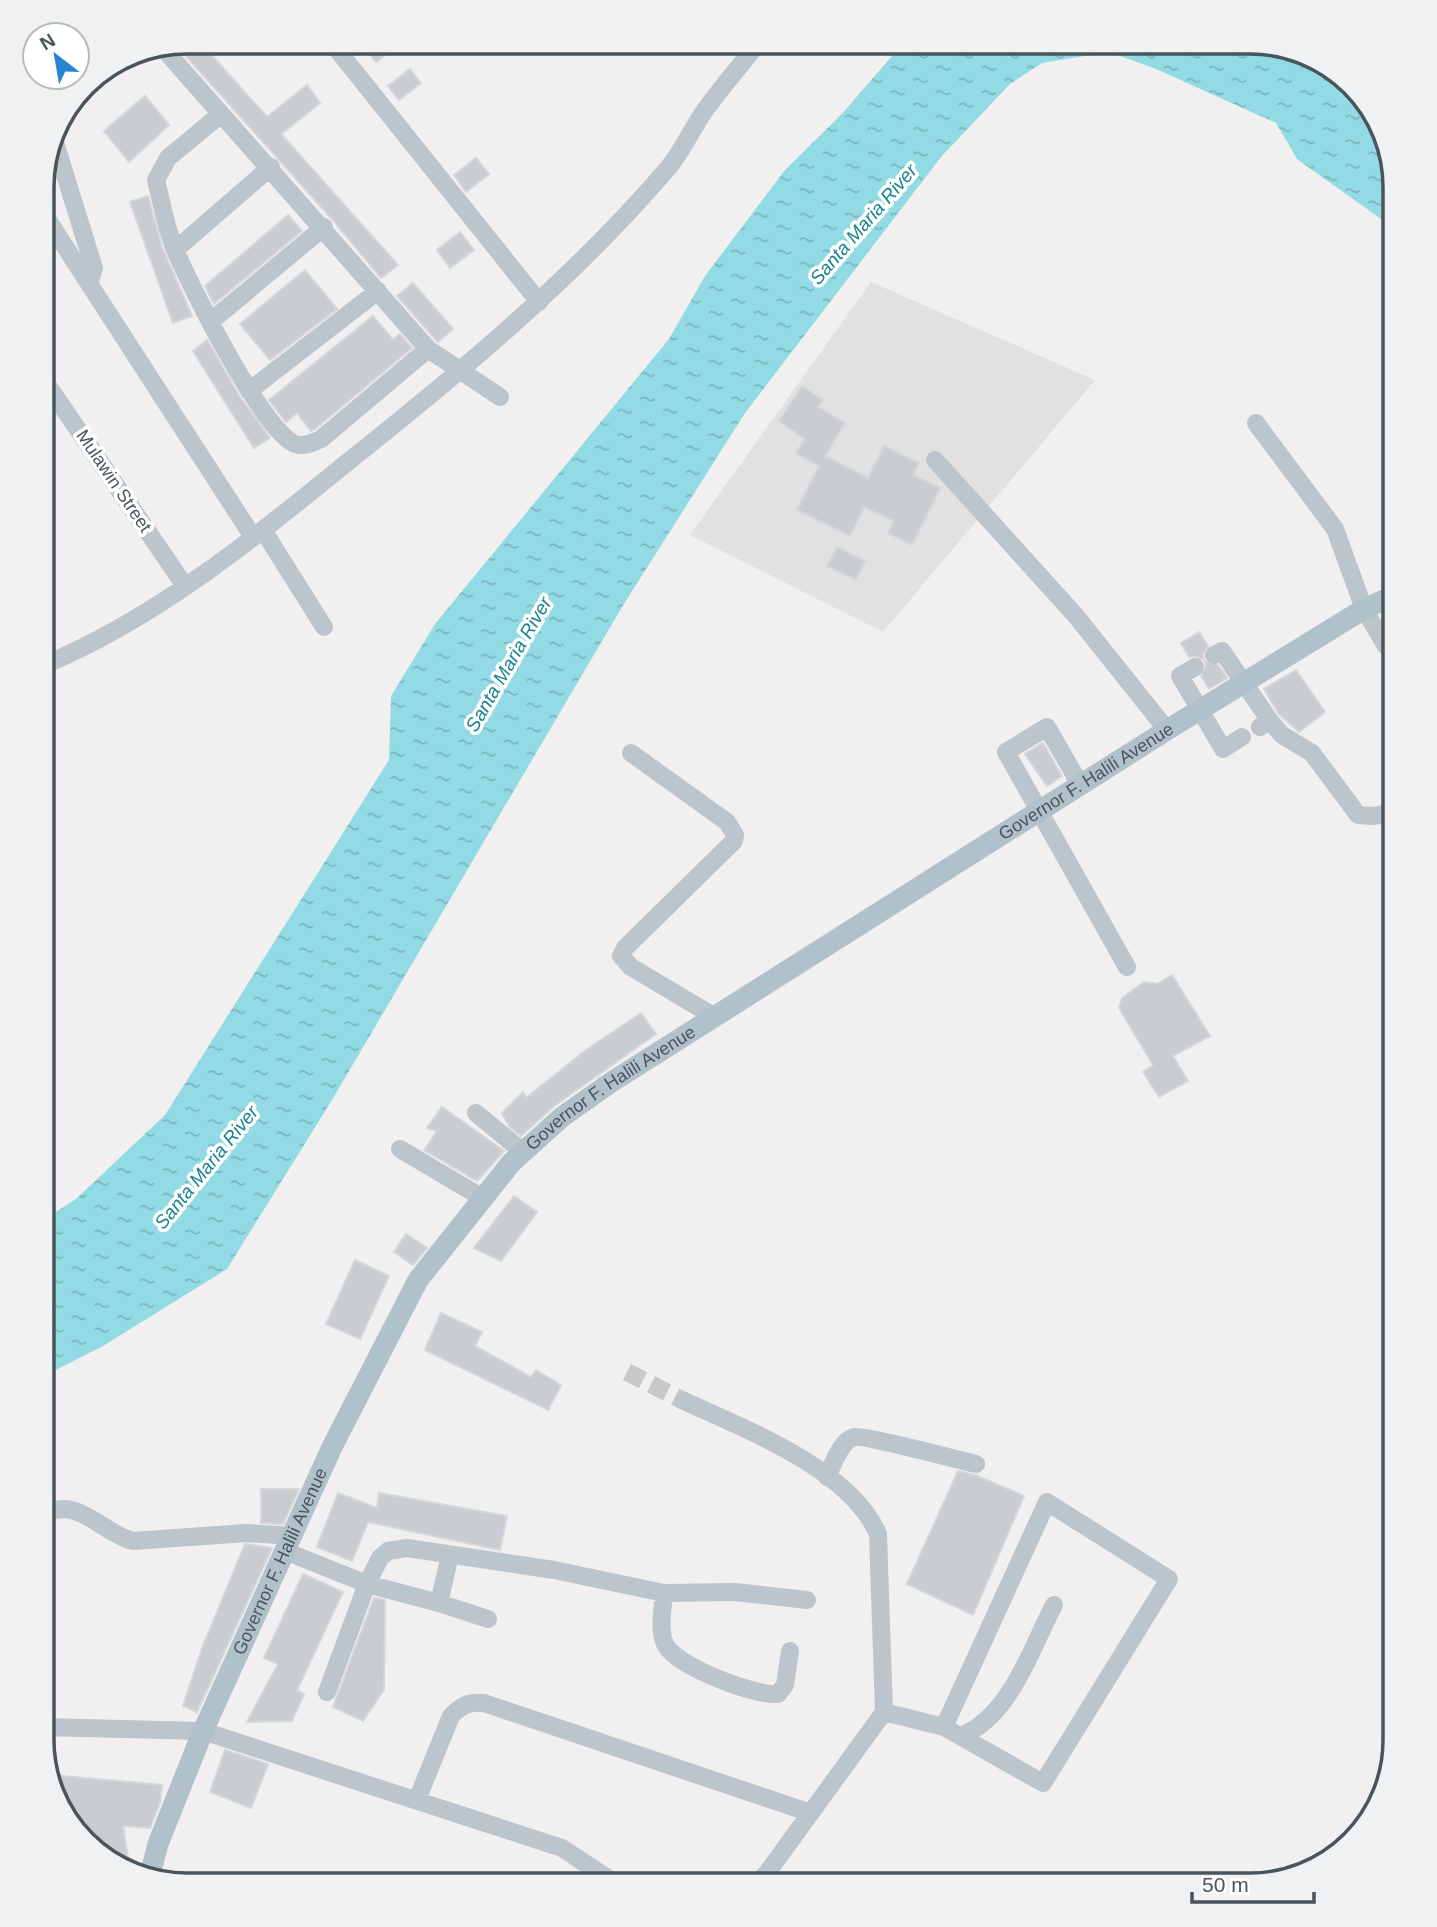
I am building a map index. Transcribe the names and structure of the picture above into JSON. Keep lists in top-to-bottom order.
{
  "streets": {
    "main road": ["Governor F. Halili Avenue"],
    "street": ["Mulawin Street"]
  },
  "water": ["Santa Maria River"],
  "scale_bar": "50 m",
  "north": "top left"
}
